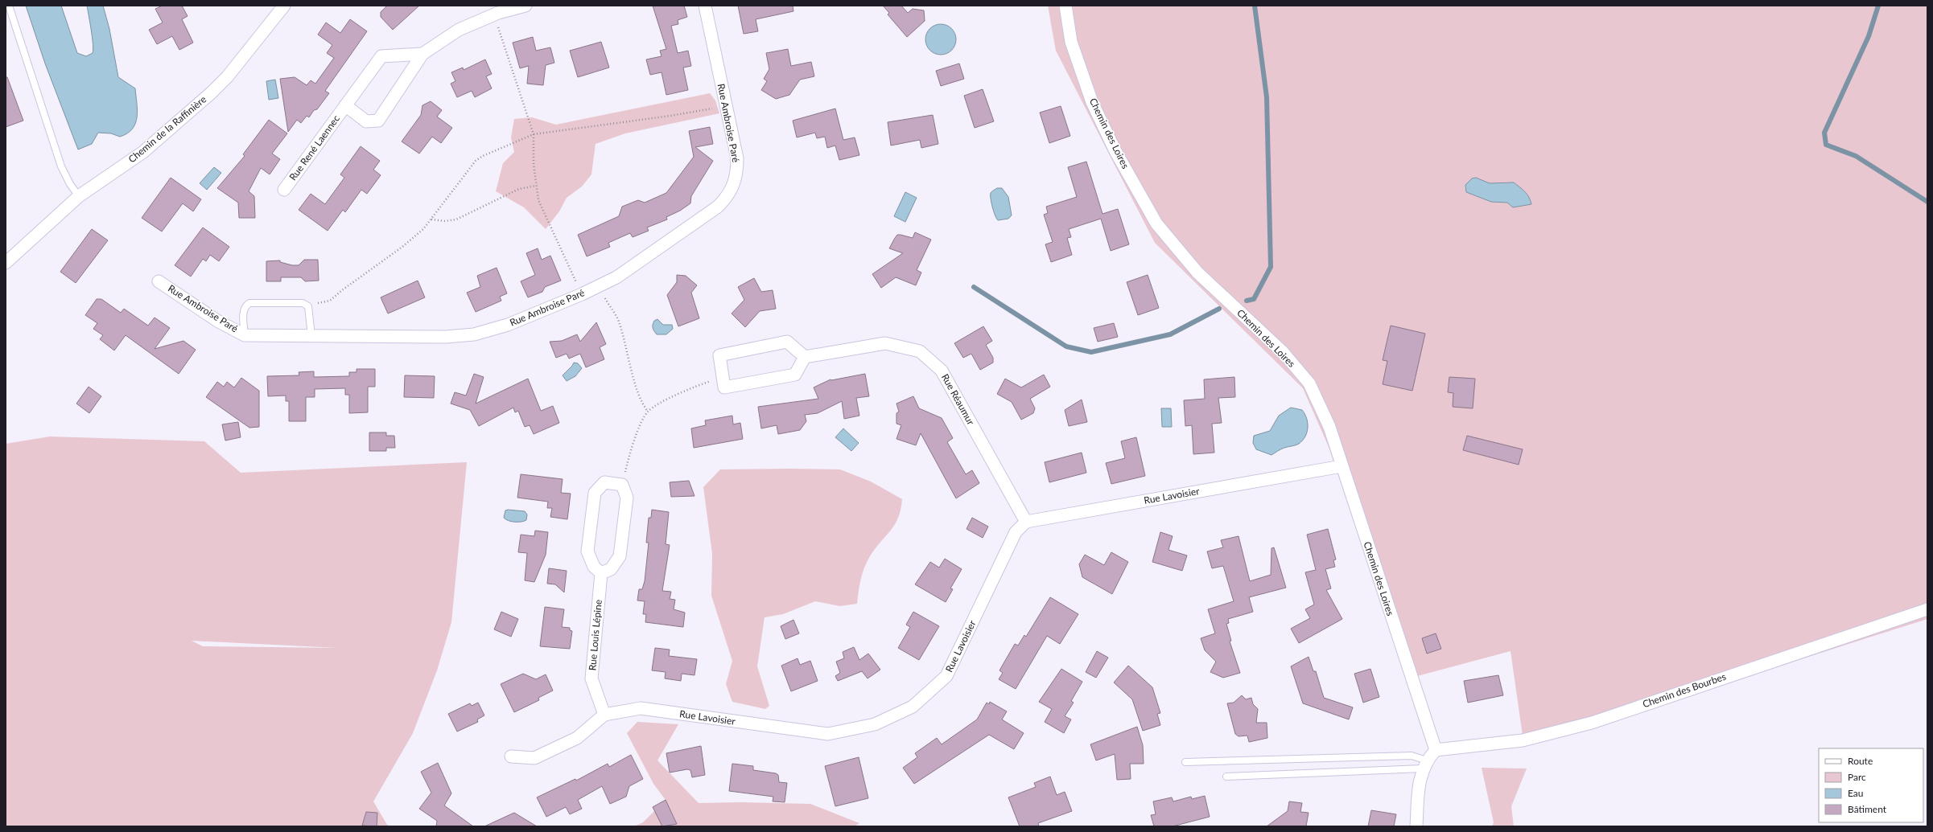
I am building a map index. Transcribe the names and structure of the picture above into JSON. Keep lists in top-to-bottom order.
{
  "streets": {
    "street": [
      "Rue Ambroise Paré",
      "Chemin de la Raffinière",
      "Chemin des Loires",
      "Rue René Laennec",
      "Rue Réaumur",
      "Rue Lavoisier",
      "Rue Louis Lépine",
      "Chemin des Bourbes"
    ]
  },
  "crossings": [
    ["Chemin des Loires", "Rue Lavoisier"],
    ["Chemin des Loires", "Chemin des Bourbes"],
    ["Rue Réaumur", "Rue Lavoisier"],
    ["Rue Lavoisier", "Rue Louis Lépine"]
  ],
  "legend": [
    "Route",
    "Parc",
    "Eau",
    "Bâtiment"
  ]
}
